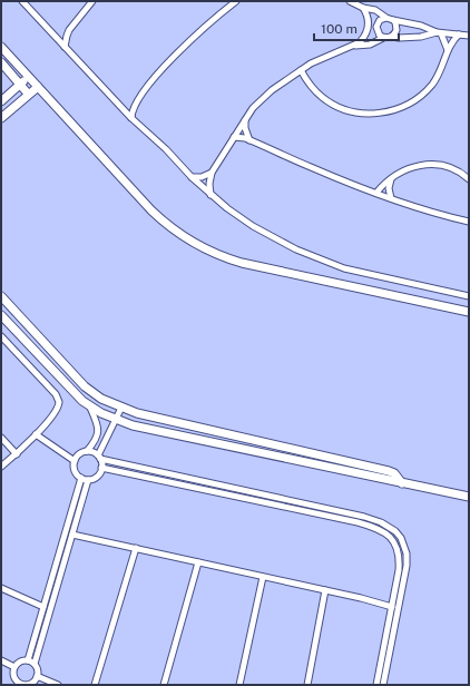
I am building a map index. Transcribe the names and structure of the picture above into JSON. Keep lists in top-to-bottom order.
{
  "scale_bar": "100 m"
}
